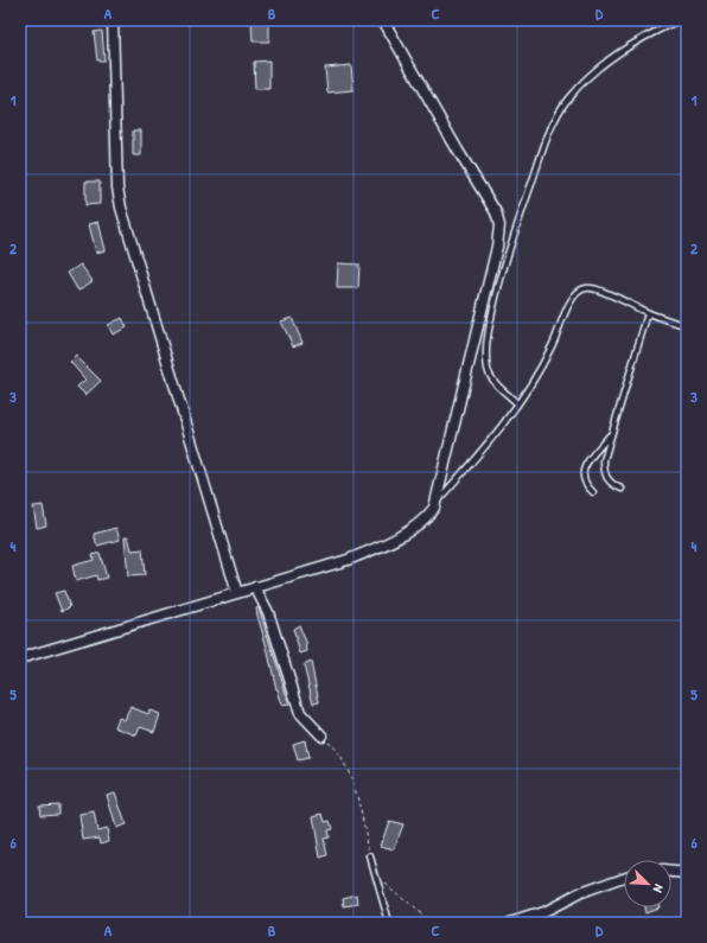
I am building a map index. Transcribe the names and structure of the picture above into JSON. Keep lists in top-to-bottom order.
{
  "north": "bottom right",
  "grid": {
    "columns": [
      "A",
      "B",
      "C",
      "D"
    ],
    "rows": [
      "1",
      "2",
      "3",
      "4",
      "5",
      "6"
    ]
  }
}
